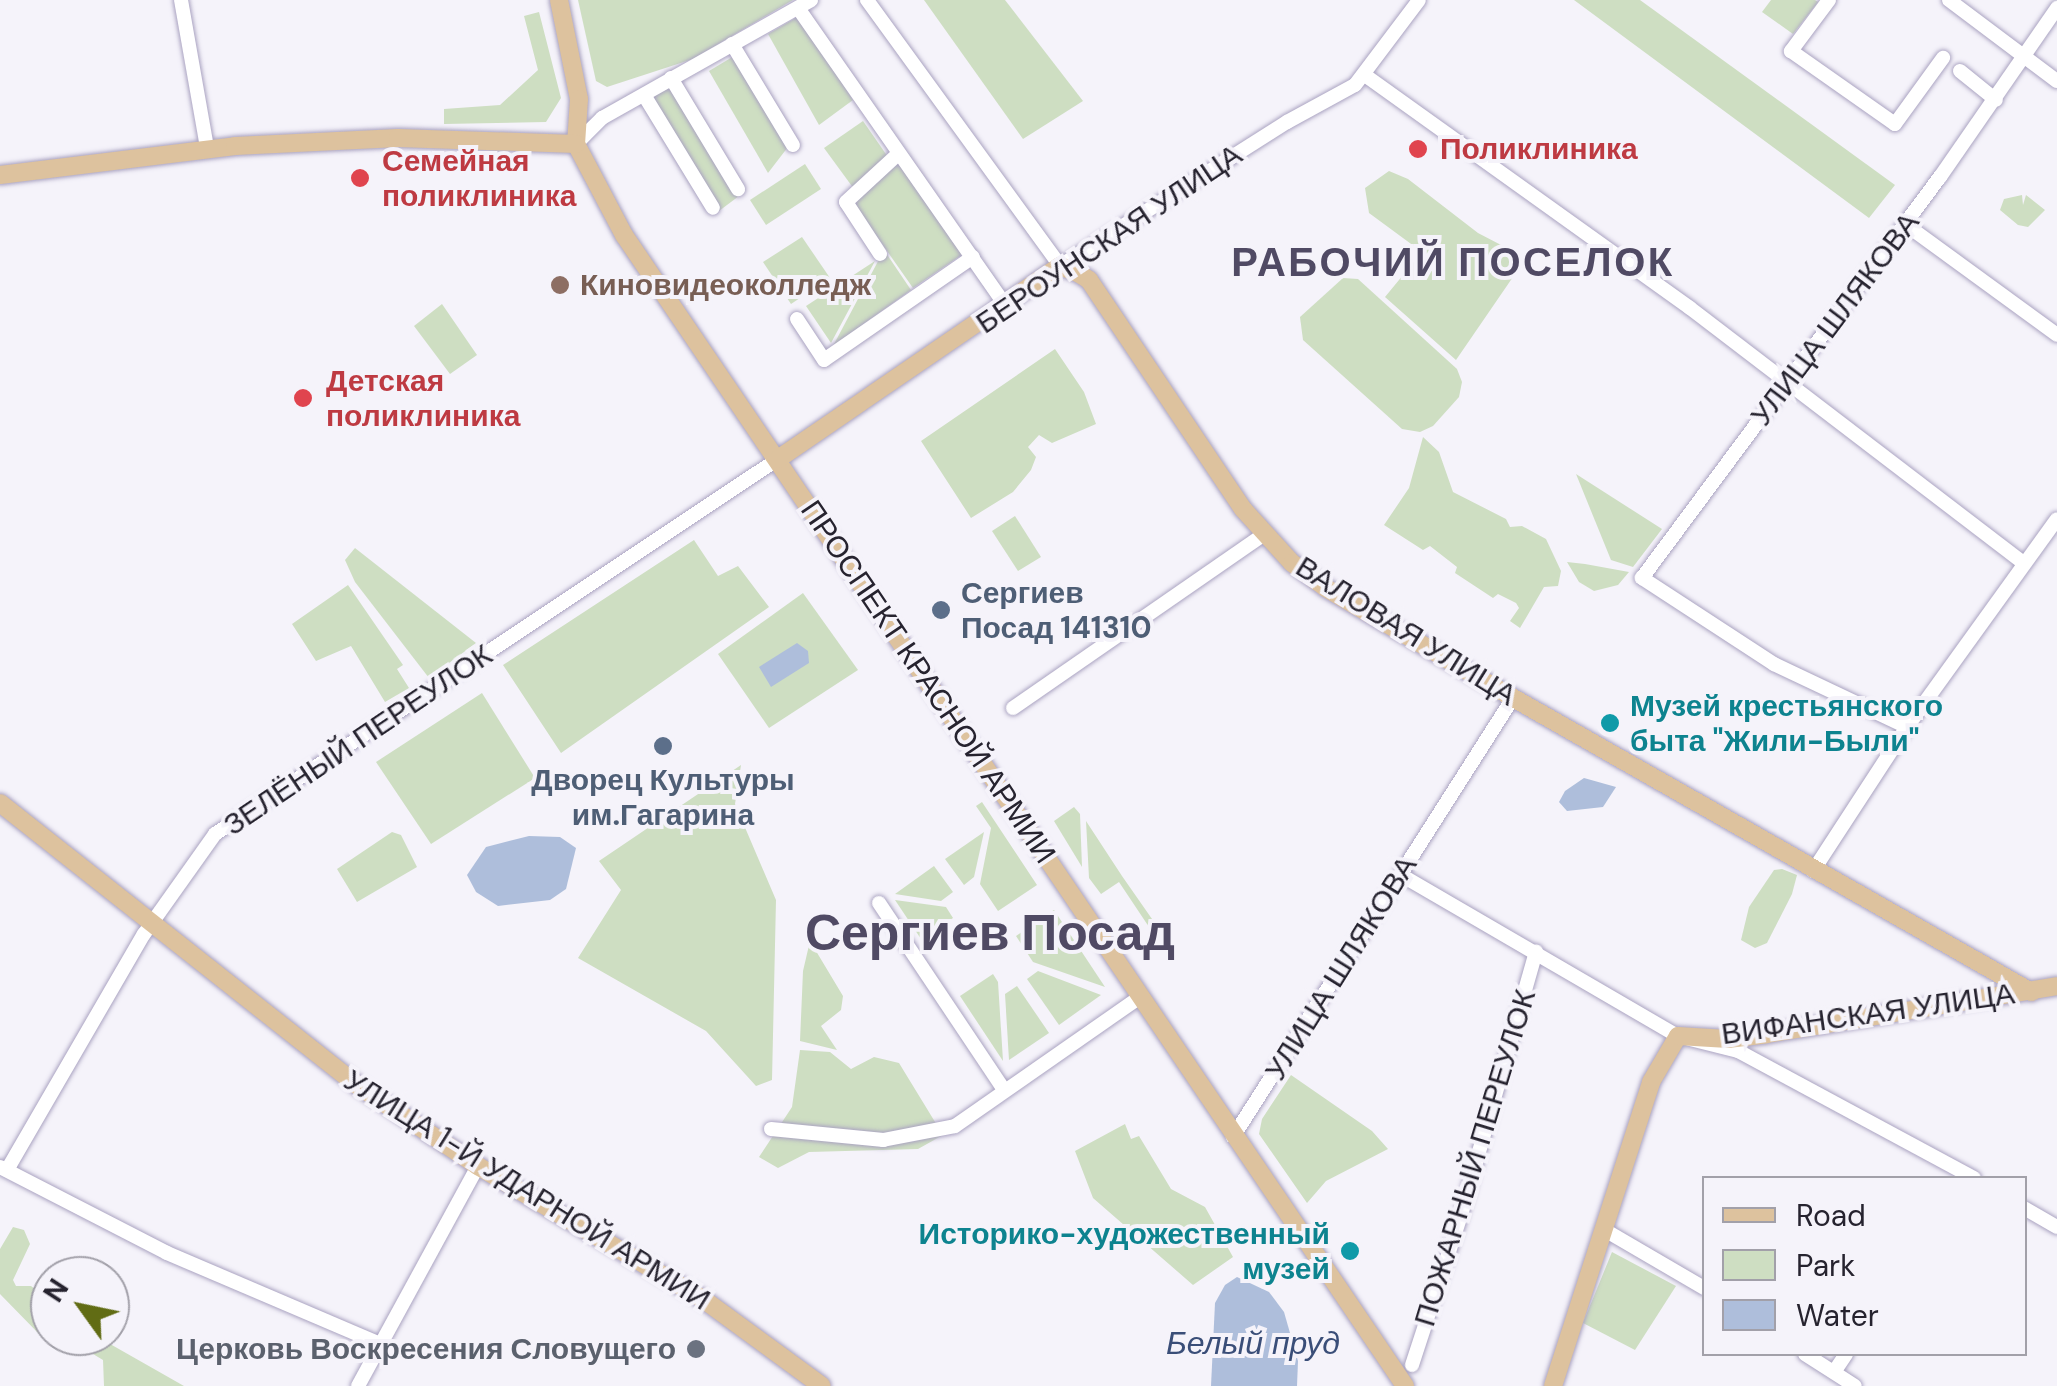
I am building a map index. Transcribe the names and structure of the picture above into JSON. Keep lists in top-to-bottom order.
{
  "streets": {
    "main road": [
      "БЕРОУНСКАЯ УЛИЦА",
      "ВАЛОВАЯ УЛИЦА",
      "ПРОСПЕКТ КРАСНОЙ АРМИИ",
      "ВИФАНСКАЯ УЛИЦА",
      "УЛИЦА 1-Й УДАРНОЙ АРМИИ"
    ],
    "street": ["УЛИЦА ШЛЯКОВА", "ЗЕЛЁНЫЙ ПЕРЕУЛОК", "ПОЖАРНЫЙ ПЕРЕУЛОК"]
  },
  "crossings": [
    ["БЕРОУНСКАЯ УЛИЦА", "ВАЛОВАЯ УЛИЦА"],
    ["БЕРОУНСКАЯ УЛИЦА", "ПРОСПЕКТ КРАСНОЙ АРМИИ"],
    ["БЕРОУНСКАЯ УЛИЦА", "ЗЕЛЁНЫЙ ПЕРЕУЛОК"],
    ["УЛИЦА ШЛЯКОВА", "ВАЛОВАЯ УЛИЦА"],
    ["УЛИЦА ШЛЯКОВА", "ПРОСПЕКТ КРАСНОЙ АРМИИ"],
    ["ВАЛОВАЯ УЛИЦА", "ВИФАНСКАЯ УЛИЦА"],
    ["ПРОСПЕКТ КРАСНОЙ АРМИИ", "ЗЕЛЁНЫЙ ПЕРЕУЛОК"],
    ["ЗЕЛЁНЫЙ ПЕРЕУЛОК", "УЛИЦА 1-Й УДАРНОЙ АРМИИ"]
  ],
  "districts": ["РАБОЧИЙ ПОСЕЛОК", "Сергиев Посад"],
  "water": ["Белый пруд"],
  "places": [
    "Поликлиника",
    "Семейная поликлиника",
    "Киновидеоколледж",
    "Детская поликлиника",
    "Сергиев Посад 141310",
    "Музей крестьянского быта \"Жили-Были\"",
    "Дворец Культуры им.Гагарина",
    "Историко-художественный музей",
    "Церковь Воскресения Словущего"
  ],
  "legend": ["Road", "Park", "Water"],
  "north": "top left"
}
